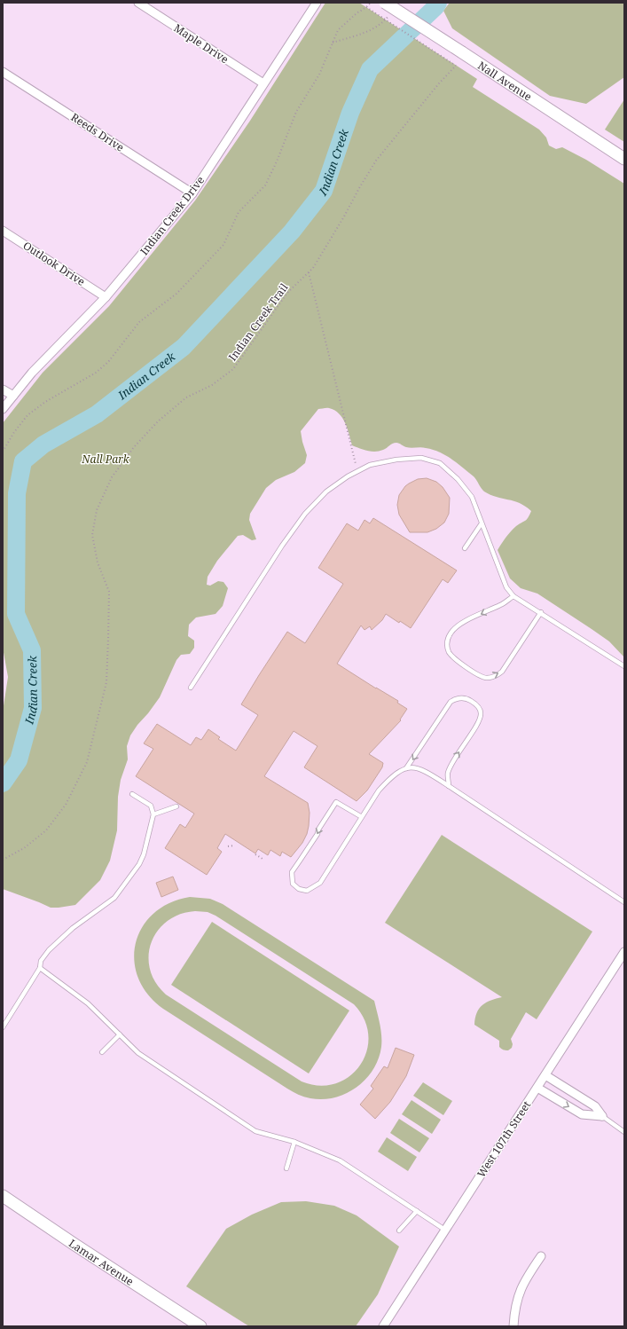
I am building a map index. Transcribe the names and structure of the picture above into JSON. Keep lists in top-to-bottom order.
{
  "streets": {
    "main road": ["Nall Avenue", "Lamar Avenue"],
    "street": [
      "Maple Drive",
      "Reeds Drive",
      "Indian Creek Drive",
      "Outlook Drive",
      "West 107th Street"
    ],
    "path": ["Indian Creek Trail"]
  },
  "crossings": [
    ["Maple Drive", "Indian Creek Drive"],
    ["Reeds Drive", "Indian Creek Drive"],
    ["Indian Creek Drive", "Outlook Drive"]
  ],
  "water": ["Indian Creek"],
  "parks": ["Nall Park"]
}
